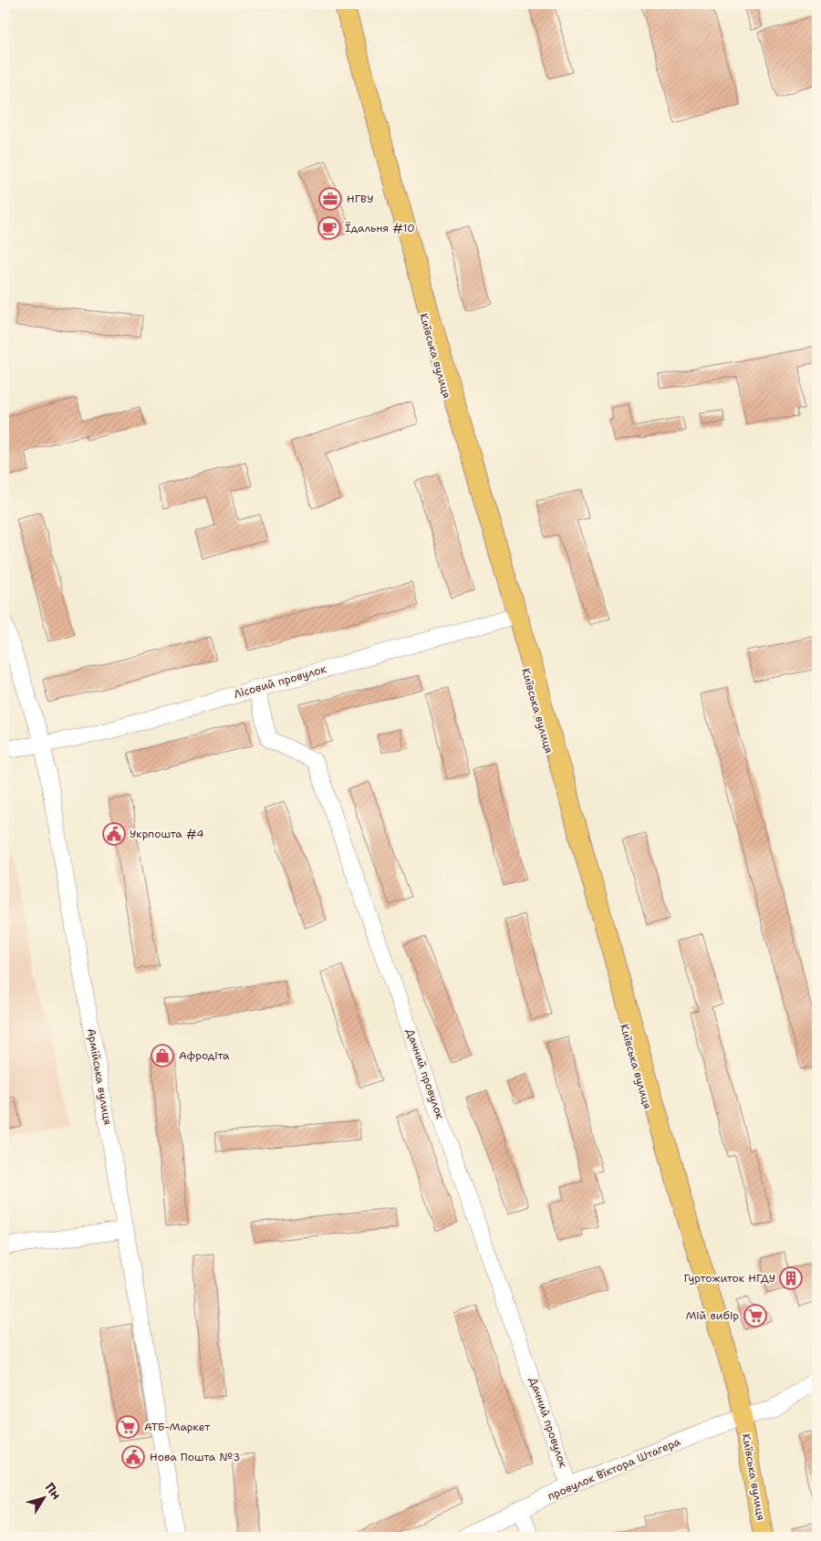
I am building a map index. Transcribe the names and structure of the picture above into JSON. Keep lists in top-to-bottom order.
{
  "streets": {
    "main road": ["Київська вулиця"],
    "street": [
      "Лісовий провулок",
      "Дачний провулок",
      "Армійська вулиця",
      "провулок Віктора Штагера"
    ]
  },
  "crossings": [
    ["Київська вулиця", "Лісовий провулок"],
    ["Київська вулиця", "провулок Віктора Штагера"],
    ["Лісовий провулок", "Дачний провулок"],
    ["Лісовий провулок", "Армійська вулиця"],
    ["Дачний провулок", "провулок Віктора Штагера"]
  ],
  "places": {
    "office": ["НГВУ"],
    "cafe": ["Їдальня #10"],
    "public building": ["Укрпошта #4", "Нова Пошта №3"],
    "shop": ["Афродіта"],
    "building": ["Гуртожиток НГДУ"],
    "supermarket": ["Мій вибір", "АТБ-Маркет"]
  },
  "north": "top right"
}
